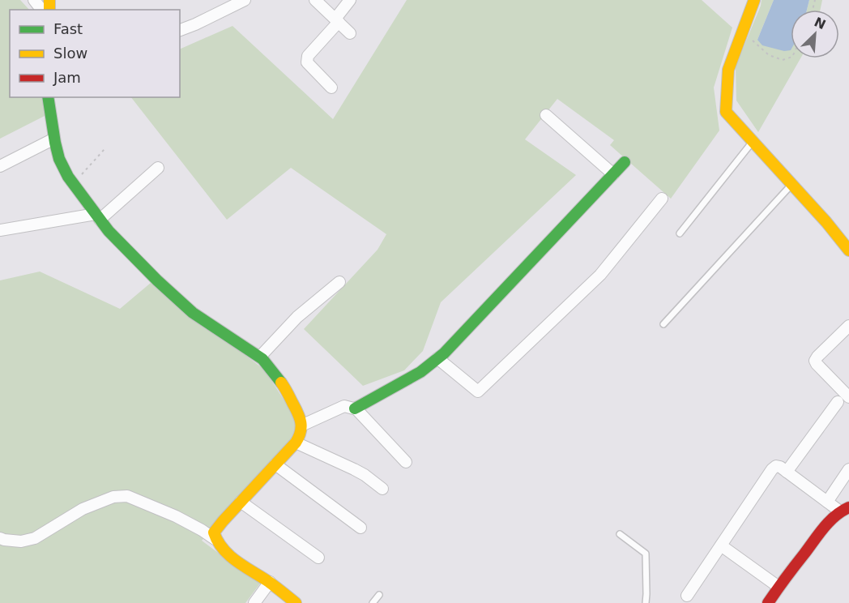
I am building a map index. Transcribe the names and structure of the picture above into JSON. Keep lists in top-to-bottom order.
{
  "legend": ["Fast", "Slow", "Jam"],
  "north": "top right"
}
